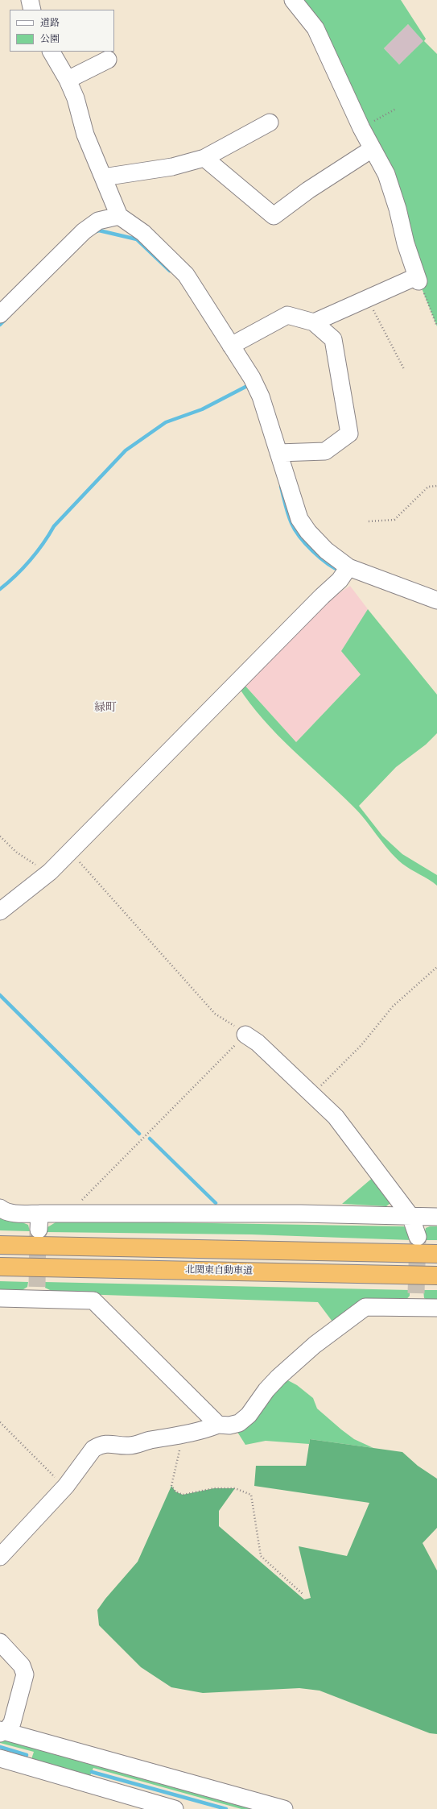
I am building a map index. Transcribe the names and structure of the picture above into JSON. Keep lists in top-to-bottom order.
{
  "streets": {
    "highway": ["北関東自動車道"]
  },
  "districts": ["緑町"],
  "legend": ["道路", "公園"]
}
